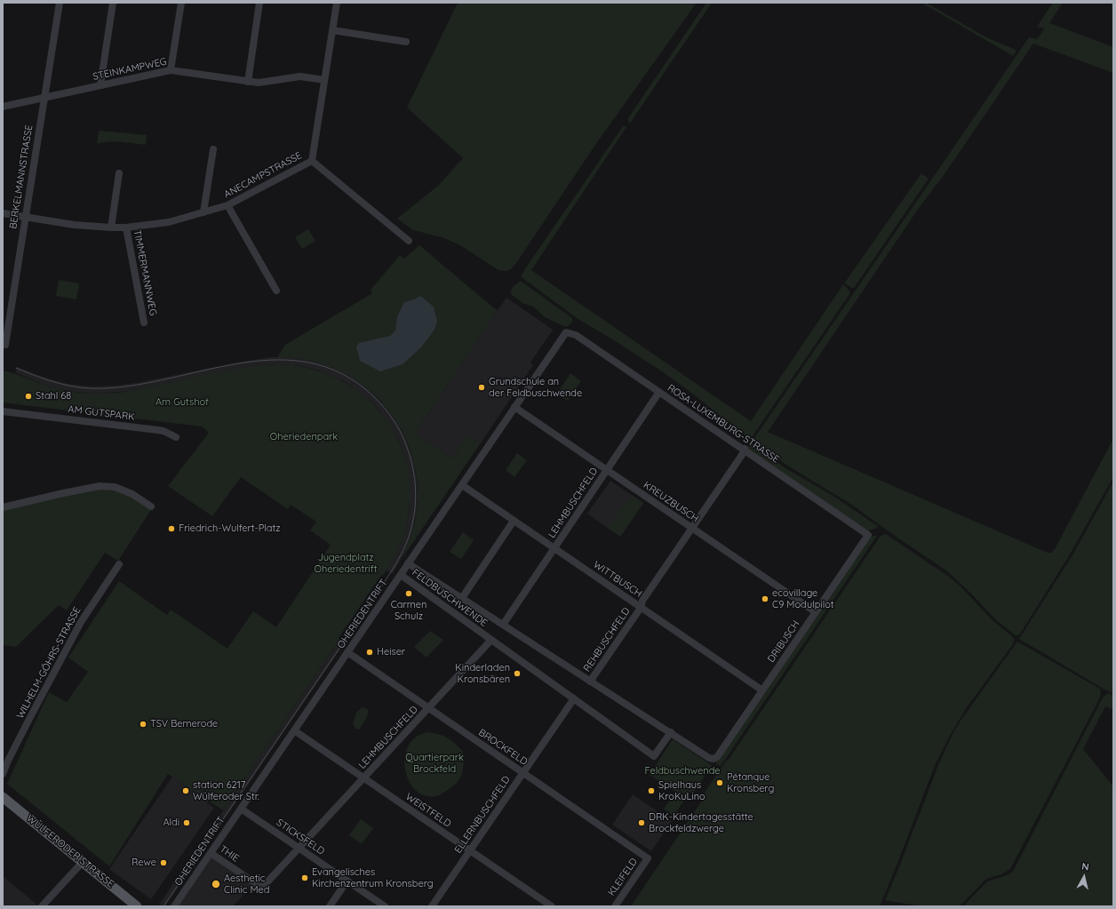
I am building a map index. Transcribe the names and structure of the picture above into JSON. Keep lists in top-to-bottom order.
{
  "streets": {
    "main road": ["WÜLFERODER STRASSE"],
    "street": [
      "STEINKAMPWEG",
      "ANECAMPSTRASSE",
      "BERKELMANNSTRASSE",
      "TIMMERMANNWEG",
      "AM GUTSPARK",
      "ROSA-LUXEMBURG-STRASSE",
      "KREUZBUSCH",
      "LEHMBUSCHFELD",
      "WITTBUSCH",
      "FELDBUSCHWENDE",
      "OHERIEDENTRIFT",
      "REHBUSCHFELD",
      "DRIBUSCH",
      "WILHELM-GÖHRS-STRASSE",
      "BROCKFELD",
      "WEISTFELD",
      "ELLERNBUSCHFELD",
      "STICKSFELD",
      "THIE",
      "KLEIFELD"
    ]
  },
  "crossings": [
    ["STEINKAMPWEG", "ANECAMPSTRASSE"],
    ["STEINKAMPWEG", "BERKELMANNSTRASSE"],
    ["ANECAMPSTRASSE", "BERKELMANNSTRASSE"],
    ["ANECAMPSTRASSE", "TIMMERMANNWEG"],
    ["ROSA-LUXEMBURG-STRASSE", "LEHMBUSCHFELD"],
    ["ROSA-LUXEMBURG-STRASSE", "OHERIEDENTRIFT"],
    ["ROSA-LUXEMBURG-STRASSE", "REHBUSCHFELD"],
    ["ROSA-LUXEMBURG-STRASSE", "DRIBUSCH"],
    ["KREUZBUSCH", "LEHMBUSCHFELD"],
    ["KREUZBUSCH", "OHERIEDENTRIFT"],
    ["KREUZBUSCH", "REHBUSCHFELD"],
    ["KREUZBUSCH", "DRIBUSCH"],
    ["LEHMBUSCHFELD", "WITTBUSCH"],
    ["LEHMBUSCHFELD", "FELDBUSCHWENDE"],
    ["LEHMBUSCHFELD", "BROCKFELD"],
    ["LEHMBUSCHFELD", "WEISTFELD"],
    ["LEHMBUSCHFELD", "STICKSFELD"],
    ["LEHMBUSCHFELD", "THIE"],
    ["WITTBUSCH", "OHERIEDENTRIFT"],
    ["WITTBUSCH", "REHBUSCHFELD"],
    ["WITTBUSCH", "DRIBUSCH"],
    ["FELDBUSCHWENDE", "OHERIEDENTRIFT"],
    ["FELDBUSCHWENDE", "REHBUSCHFELD"],
    ["FELDBUSCHWENDE", "DRIBUSCH"],
    ["FELDBUSCHWENDE", "ELLERNBUSCHFELD"],
    ["OHERIEDENTRIFT", "BROCKFELD"],
    ["OHERIEDENTRIFT", "WEISTFELD"],
    ["OHERIEDENTRIFT", "STICKSFELD"],
    ["OHERIEDENTRIFT", "THIE"],
    ["BROCKFELD", "ELLERNBUSCHFELD"],
    ["BROCKFELD", "KLEIFELD"],
    ["WEISTFELD", "ELLERNBUSCHFELD"],
    ["STICKSFELD", "THIE"]
  ],
  "parks": [
    "Am Gutshof",
    "Oheriedenpark",
    "Jugendplatz Oheriedentrift",
    "Quartierpark Brockfeld",
    "Feldbuschwende"
  ],
  "places": [
    "Grundschule an der Feldbuschwende",
    "Stahl 68",
    "Friedrich-Wulfert-Platz",
    "Carmen Schulz",
    "ecovillage C9 Modulpilot",
    "Heiser",
    "Kinderladen Kronsbären",
    "TSV Bemerode",
    "Pétanque Kronsberg",
    "station 6217 Wülferoder Str.",
    "Spielhaus KroKuLino",
    "Aldi",
    "DRK-Kindertagesstätte Brockfeldzwerge",
    "Rewe",
    "Evangelisches Kirchenzentrum Kronsberg",
    "Aesthetic Clinic Med"
  ],
  "north": "top"
}
